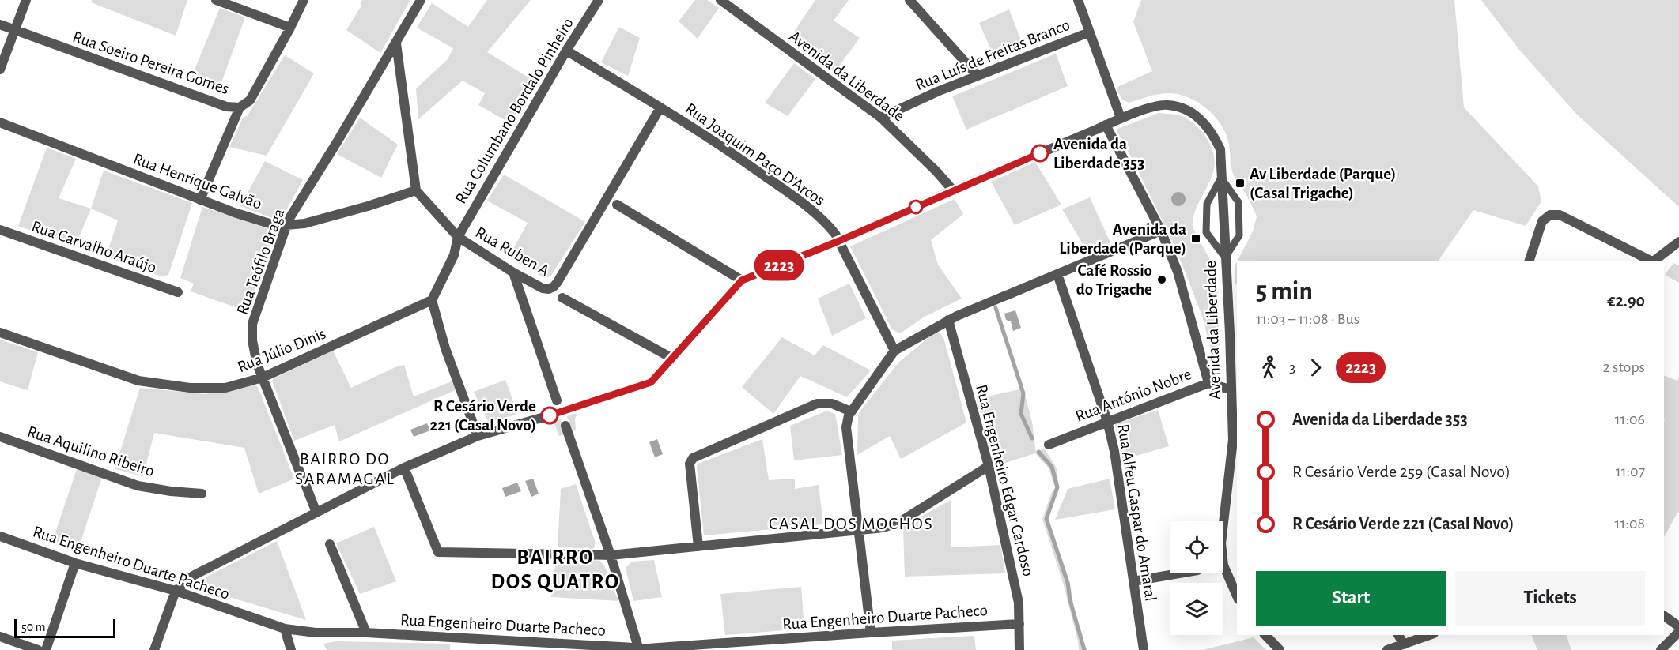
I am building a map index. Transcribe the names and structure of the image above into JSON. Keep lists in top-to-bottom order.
{
  "streets": {
    "street": [
      "Rua Luís de Freitas Branco",
      "Rua Soeiro Pereira Gomes",
      "Avenida da Liberdade",
      "Rua Columbano Bordalo Pinheiro",
      "Rua Joaquim Paço D'Arcos",
      "Rua Henrique Galvão",
      "Rua Carvalho Araújo",
      "Rua Ruben A",
      "Rua Teófilo Braga",
      "Rua Júlio Dinis",
      "Rua António Nobre",
      "Rua Aquilino Ribeiro",
      "Rua Engenheiro Edgar Cardoso",
      "Rua Alfeu Gaspar do Amaral",
      "Rua Engenheiro Duarte Pacheco"
    ]
  },
  "crossings": [
    ["Rua Luís de Freitas Branco", "Avenida da Liberdade"],
    ["Avenida da Liberdade", "Rua António Nobre"],
    ["Rua Columbano Bordalo Pinheiro", "Rua Joaquim Paço D'Arcos"],
    ["Rua Columbano Bordalo Pinheiro", "Rua Ruben A"],
    ["Rua Columbano Bordalo Pinheiro", "Rua Júlio Dinis"],
    ["Rua Joaquim Paço D'Arcos", "Rua Ruben A"],
    ["Rua Henrique Galvão", "Rua Ruben A"],
    ["Rua Henrique Galvão", "Rua Teófilo Braga"],
    ["Rua Teófilo Braga", "Rua Júlio Dinis"],
    ["Rua António Nobre", "Rua Alfeu Gaspar do Amaral"],
    ["Rua Engenheiro Edgar Cardoso", "Rua Engenheiro Duarte Pacheco"]
  ],
  "districts": ["BAIRRO DO SARAMAGAL", "CASAL DOS MOCHOS", "BAIRRO DOS QUATRO"],
  "places": {
    "other": ["Avenida da Liberdade 353", "Café Rossio do Trigache", "R Cesário Verde 221 (Casal Novo)"],
    "transit": ["Av Liberdade (Parque) (Casal Trigache)", "Avenida da Liberdade (Parque)"]
  },
  "lines": ["bus line 2223"],
  "scale_bar": "50 m",
  "page": {
    "on_map": "2223",
    "heading": ["5 min", "11:03 – 11:08 · Bus", "€2.90"],
    "legs": ["3", "2223", "2 stops"],
    "list": [
      {
        "name": "Avenida da Liberdade 353",
        "value": "11:06"
      },
      {
        "name": "R Cesário Verde 259 (Casal Novo)",
        "value": "11:07"
      },
      {
        "name": "R Cesário Verde 221 (Casal Novo)",
        "value": "11:08"
      }
    ],
    "buttons": ["Start", "Tickets"],
    "scale": "50 m"
  }
}
